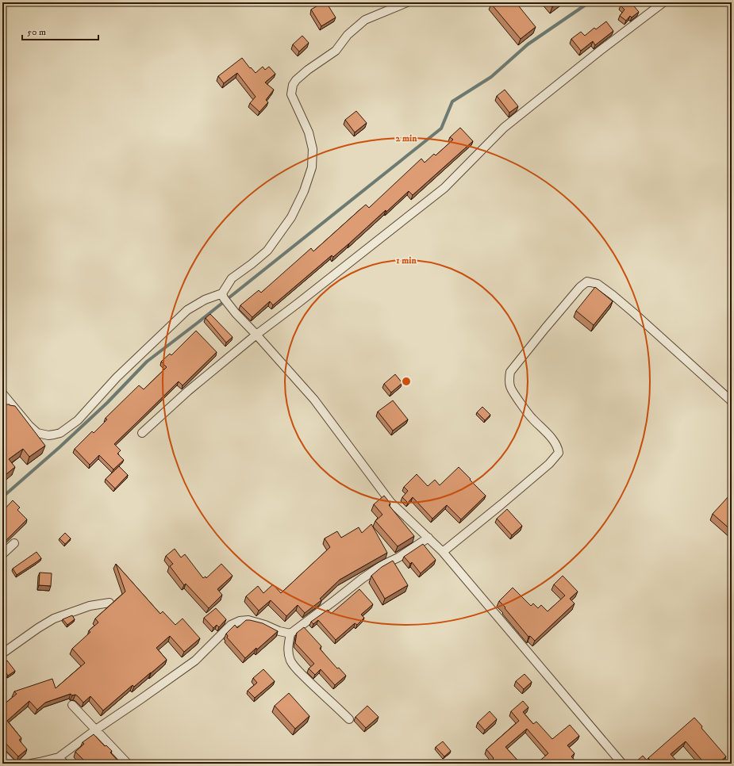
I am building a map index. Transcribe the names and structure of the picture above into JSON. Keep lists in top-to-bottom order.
{
  "scale_bar": "50 m",
  "rings": ["2 min", "1 min"]
}
